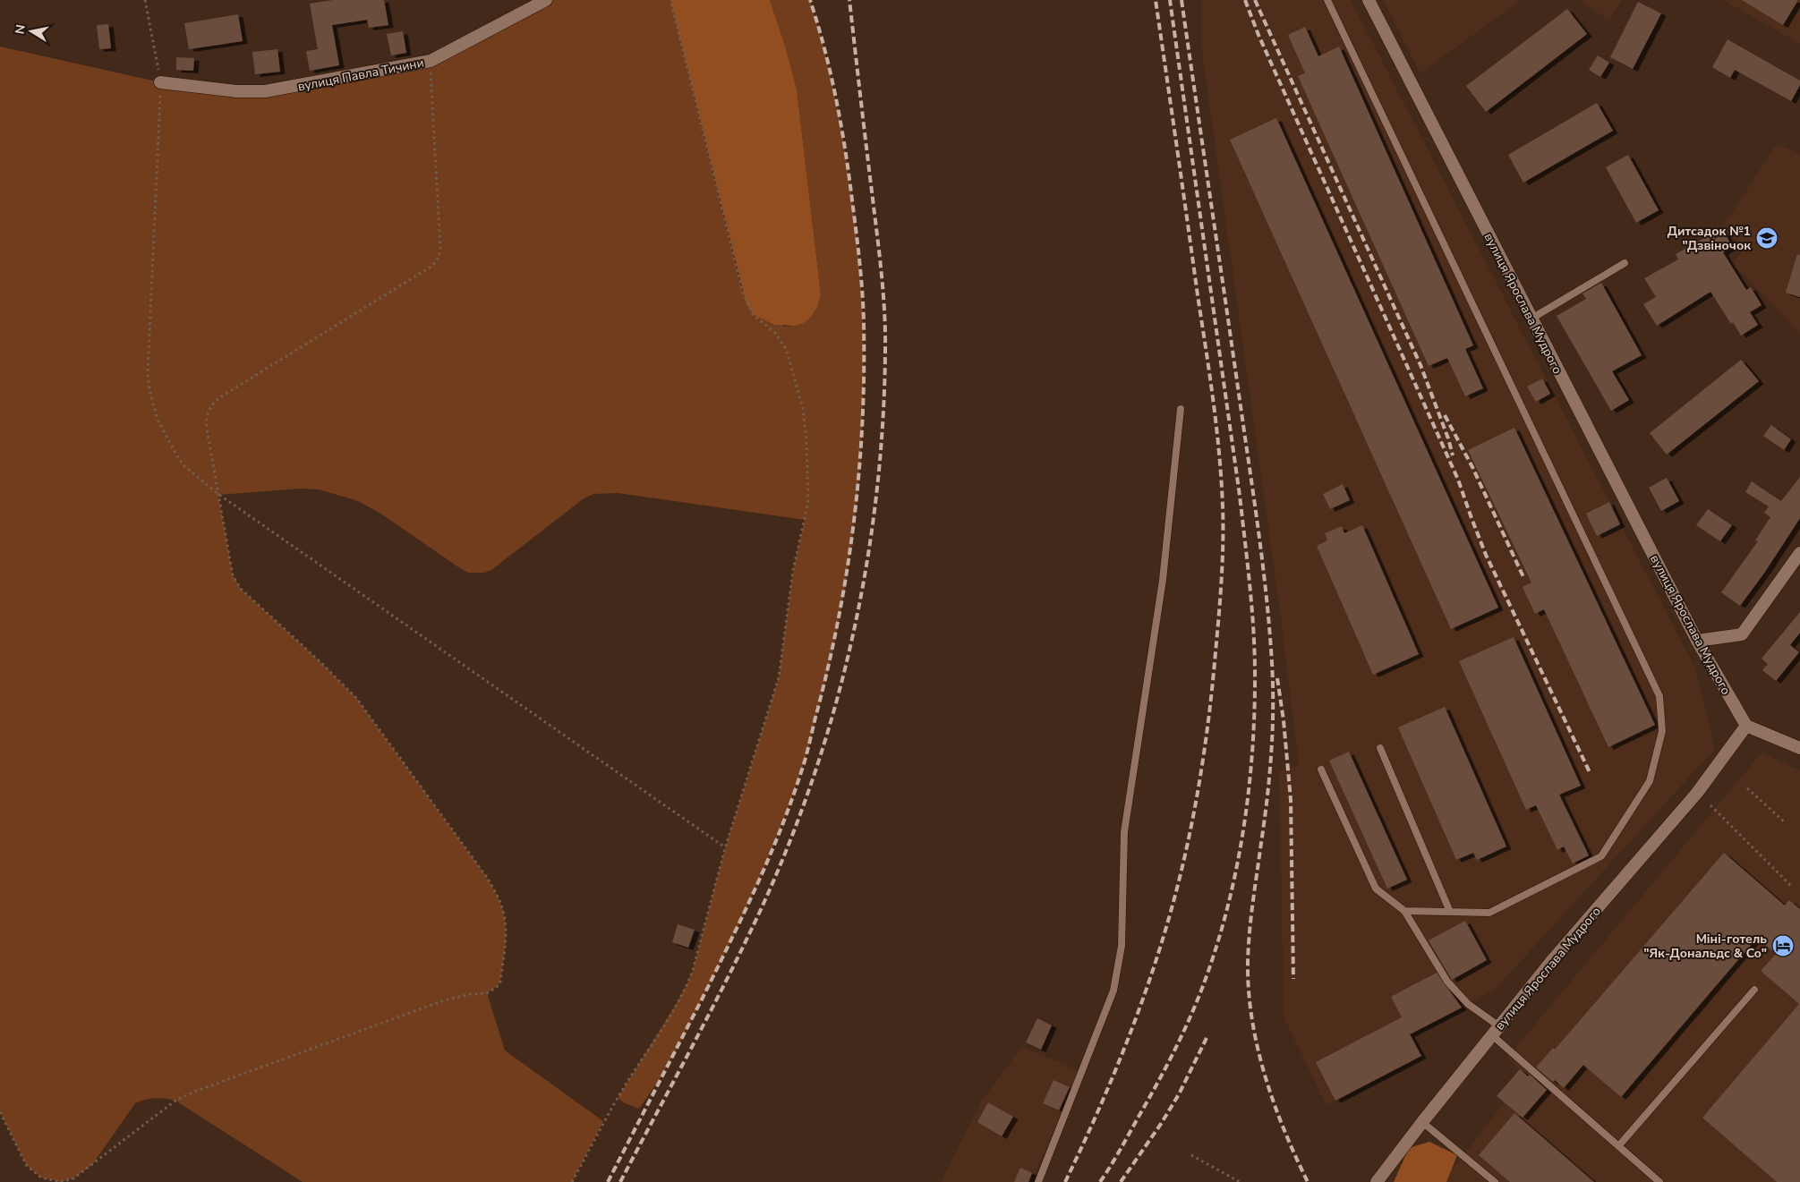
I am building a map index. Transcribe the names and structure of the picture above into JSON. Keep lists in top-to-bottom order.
{
  "streets": {
    "street": ["вулиця Павла Тичини", "вулиця Ярослава Мудрого"]
  },
  "places": {
    "school or university": ["Дитсадок №1 \"Дзвіночок"],
    "hotel": ["Міні-готель \"Як-Дональдс & Co\""]
  },
  "north": "left"
}
